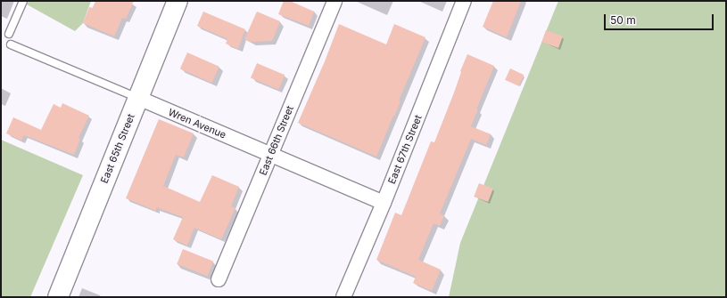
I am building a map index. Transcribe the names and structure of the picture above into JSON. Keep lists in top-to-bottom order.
{
  "streets": {
    "street": [
      "Wren Avenue",
      "East 66th Street",
      "East 65th Street",
      "East 67th Street"
    ]
  },
  "crossings": [
    ["Wren Avenue", "East 66th Street"],
    ["Wren Avenue", "East 65th Street"],
    ["Wren Avenue", "East 67th Street"]
  ],
  "scale_bar": "50 m"
}
